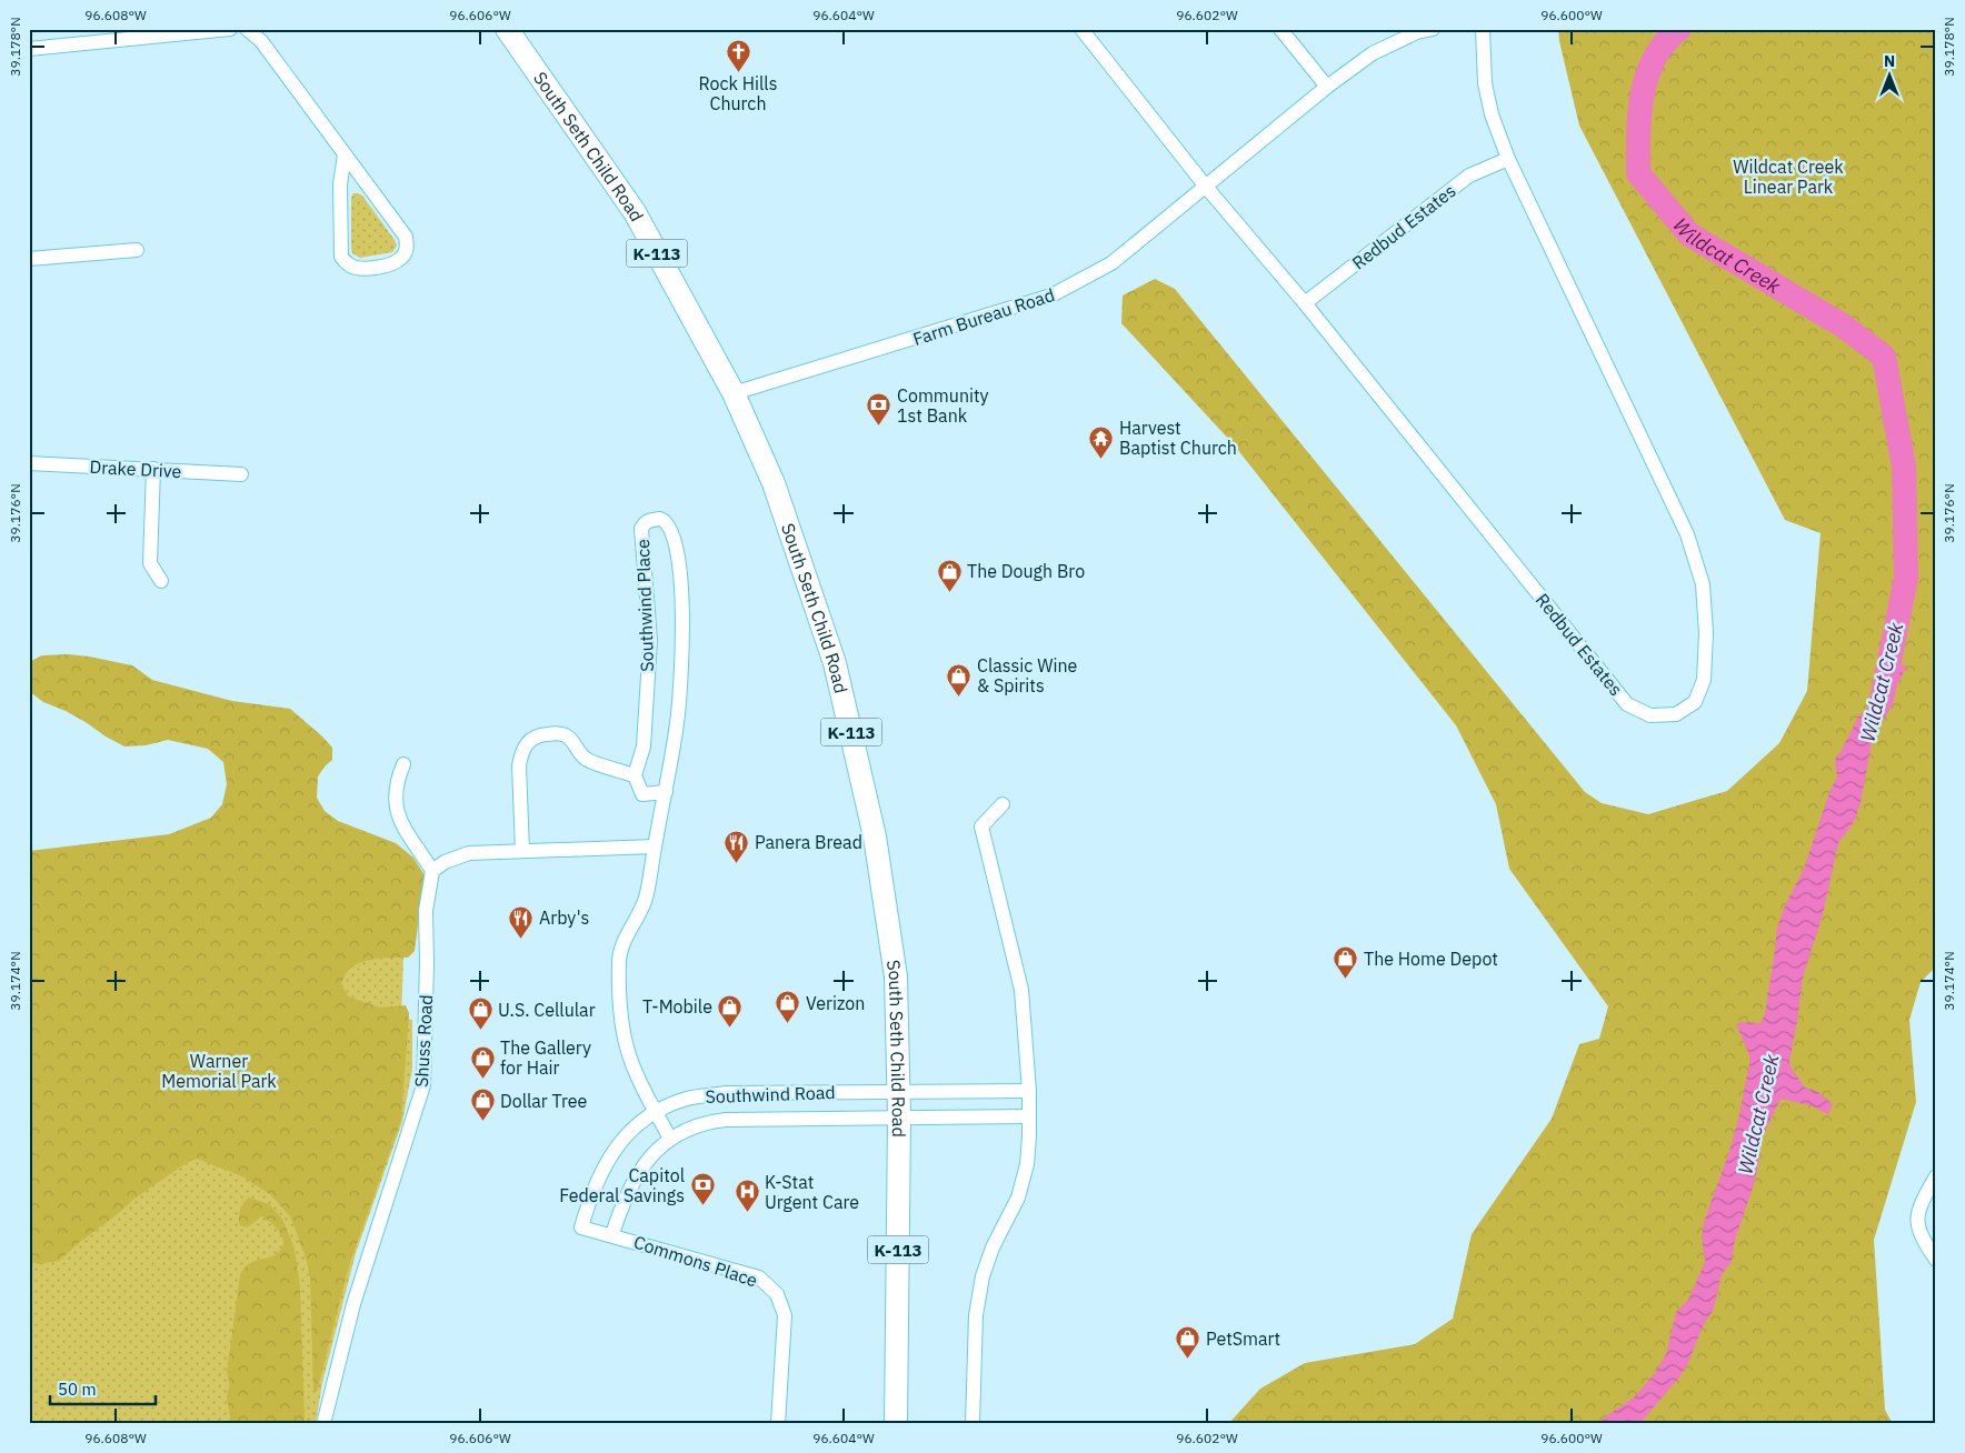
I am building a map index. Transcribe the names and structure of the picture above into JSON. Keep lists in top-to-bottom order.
{
  "streets": {
    "main road": ["South Seth Child Road", "K-113"],
    "street": [
      "Redbud Estates",
      "Farm Bureau Road",
      "Drake Drive",
      "Southwind Place",
      "Shuss Road",
      "Southwind Road",
      "Commons Place"
    ]
  },
  "crossings": [
    ["South Seth Child Road", "Farm Bureau Road"],
    ["South Seth Child Road", "Southwind Road"],
    ["Redbud Estates", "Farm Bureau Road"],
    ["Southwind Place", "Southwind Road"],
    ["Southwind Road", "Commons Place"]
  ],
  "water": ["Wildcat Creek"],
  "parks": ["Wildcat Creek Linear Park", "Warner Memorial Park"],
  "places": {
    "church": ["Rock Hills Church"],
    "bank": ["Community 1st Bank", "Capitol Federal Savings"],
    "temple": ["Harvest Baptist Church"],
    "shop": [
      "The Dough Bro",
      "Classic Wine & Spirits",
      "The Home Depot",
      "Verizon",
      "T-Mobile",
      "U.S. Cellular",
      "The Gallery for Hair",
      "Dollar Tree",
      "PetSmart"
    ],
    "restaurant": ["Panera Bread", "Arby's"],
    "hospital": ["K-Stat Urgent Care"]
  },
  "scale_bar": "50 m",
  "north": "top",
  "coordinates": [
    "96.608°W",
    "96.606°W",
    "96.604°W",
    "96.602°W",
    "96.600°W",
    "39.178°N",
    "39.176°N",
    "39.174°N"
  ]
}
